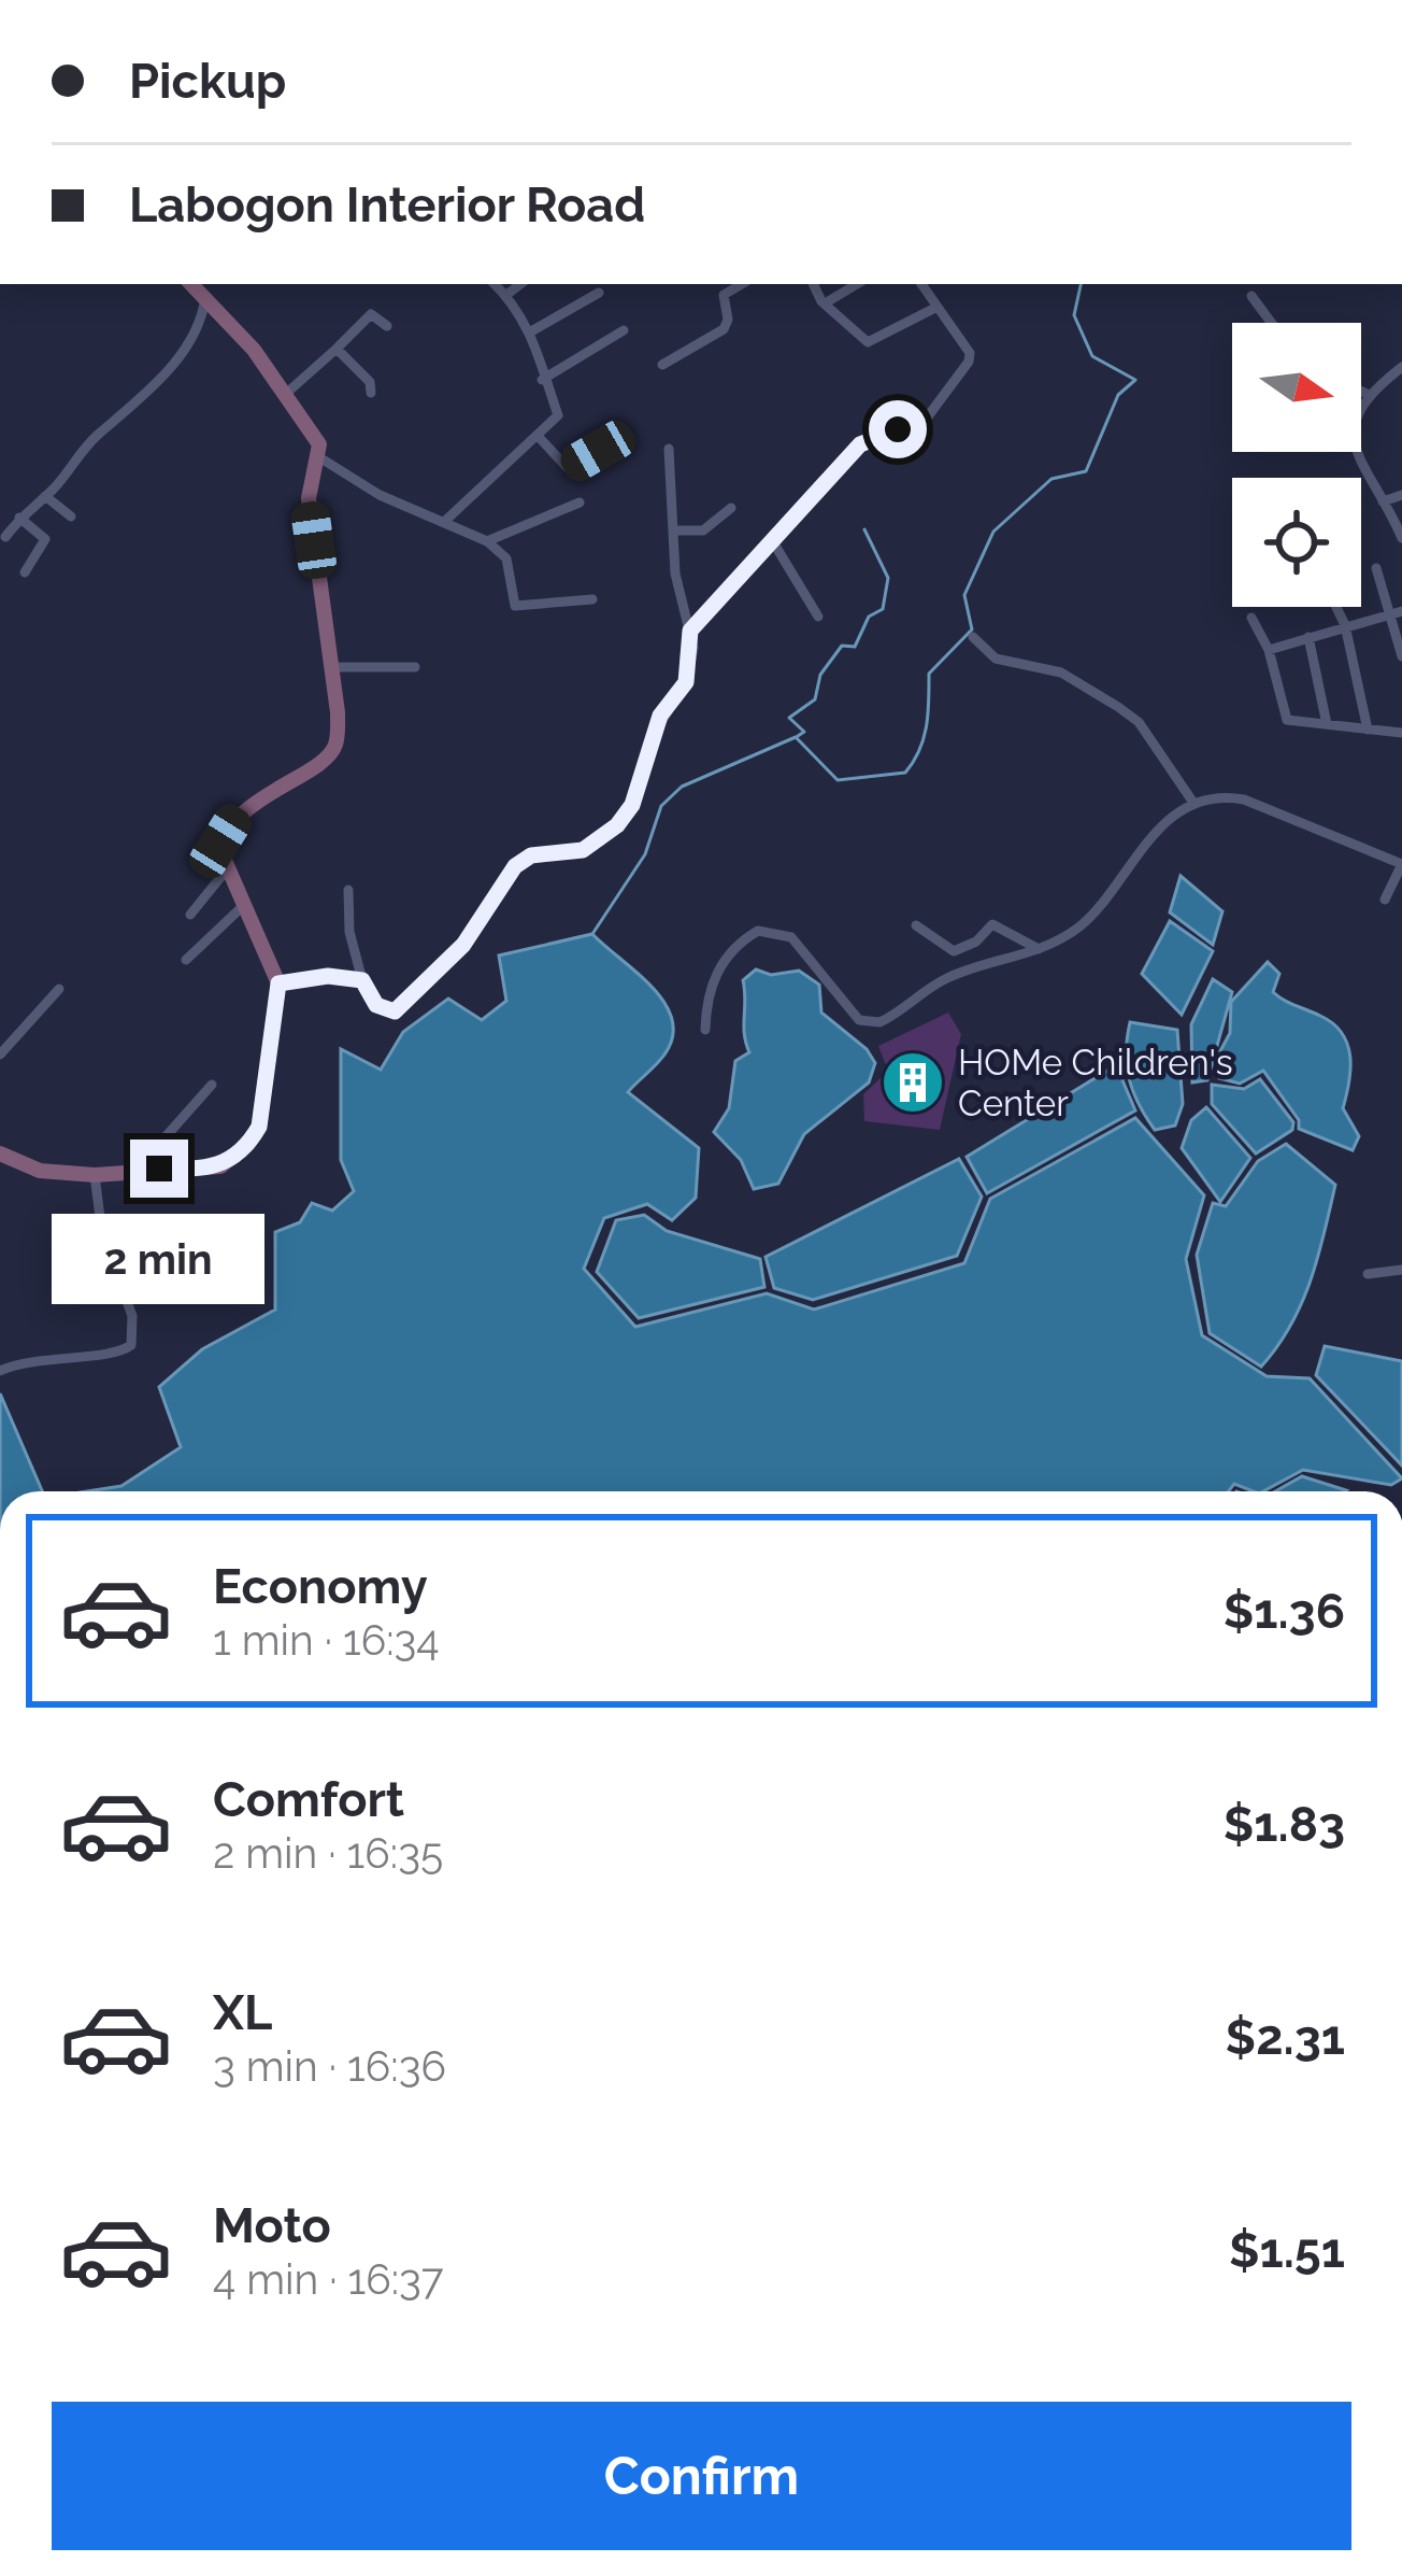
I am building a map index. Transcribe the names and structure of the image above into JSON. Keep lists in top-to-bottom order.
{
  "places": {
    "building": ["HOMe Children's Center"]
  },
  "north": "right",
  "page": {
    "banner": ["Pickup", "Labogon Interior Road"],
    "bubble": "2 min",
    "list": [
      {
        "name": "Economy",
        "note": "1 min · 16:34",
        "value": "$1.36"
      },
      {
        "name": "Comfort",
        "note": "2 min · 16:35",
        "value": "$1.83"
      },
      {
        "name": "XL",
        "note": "3 min · 16:36",
        "value": "$2.31"
      },
      {
        "name": "Moto",
        "note": "4 min · 16:37",
        "value": "$1.51"
      }
    ],
    "buttons": "Confirm"
  }
}
